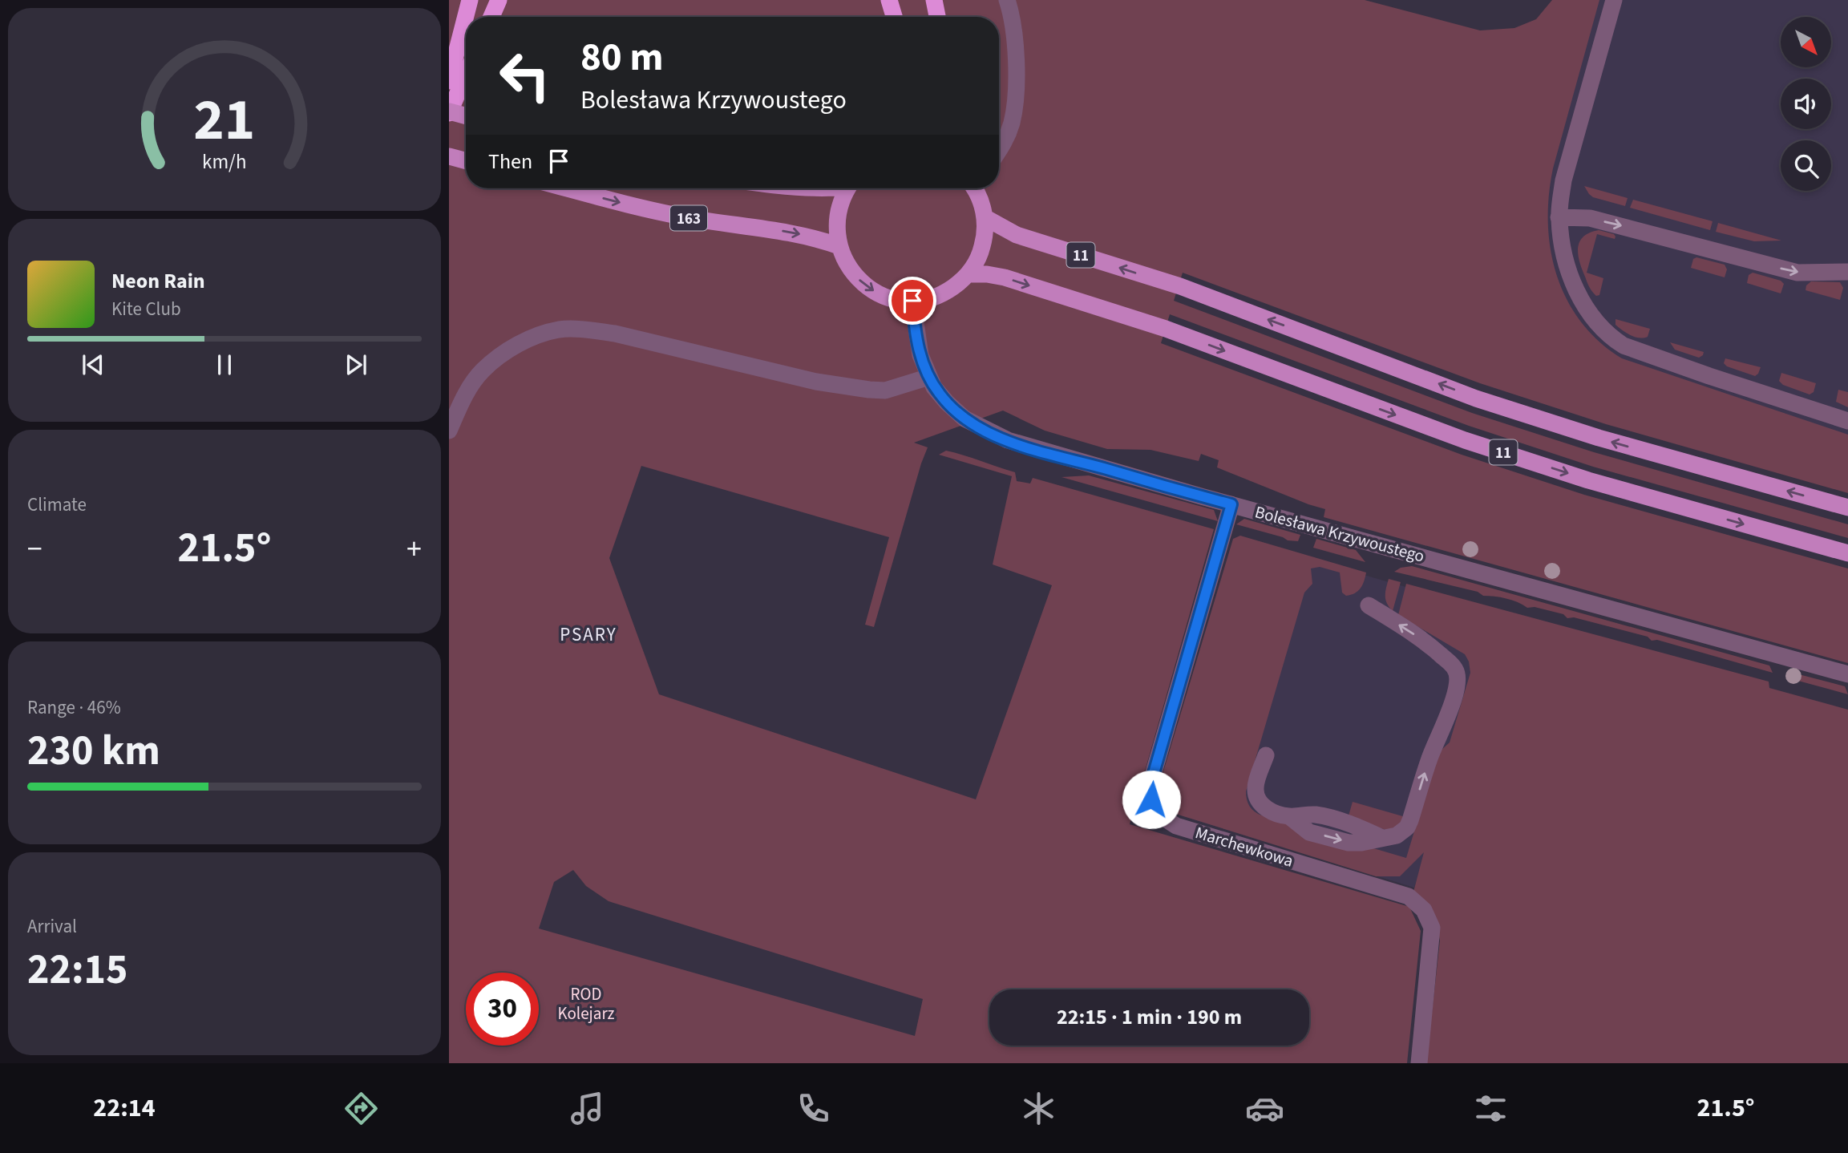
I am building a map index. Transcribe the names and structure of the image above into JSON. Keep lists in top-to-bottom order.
{
  "streets": {
    "main road": ["163", "11"],
    "street": ["Bolesława Krzywoustego", "Marchewkowa"]
  },
  "crossings": [
    ["Bolesława Krzywoustego", "Marchewkowa"]
  ],
  "districts": ["PSARY"],
  "parks": ["ROD Kolejarz"],
  "north": "bottom right",
  "page": {
    "turn": ["80 m", "Bolesława Krzywoustego"],
    "then": "Then",
    "song": ["Neon Rain", "Kite Club"],
    "tile": [
      "Climate",
      ["Range · 46%", "230 km"],
      ["Arrival", "22:15"]
    ],
    "heat": ["−", "21.5°", "+"],
    "limit": "30",
    "trip": "22:15 · 1 min · 190 m",
    "tabs": ["22:14", "21.5°"],
    "gauge": ["21", "km/h"]
  }
}
